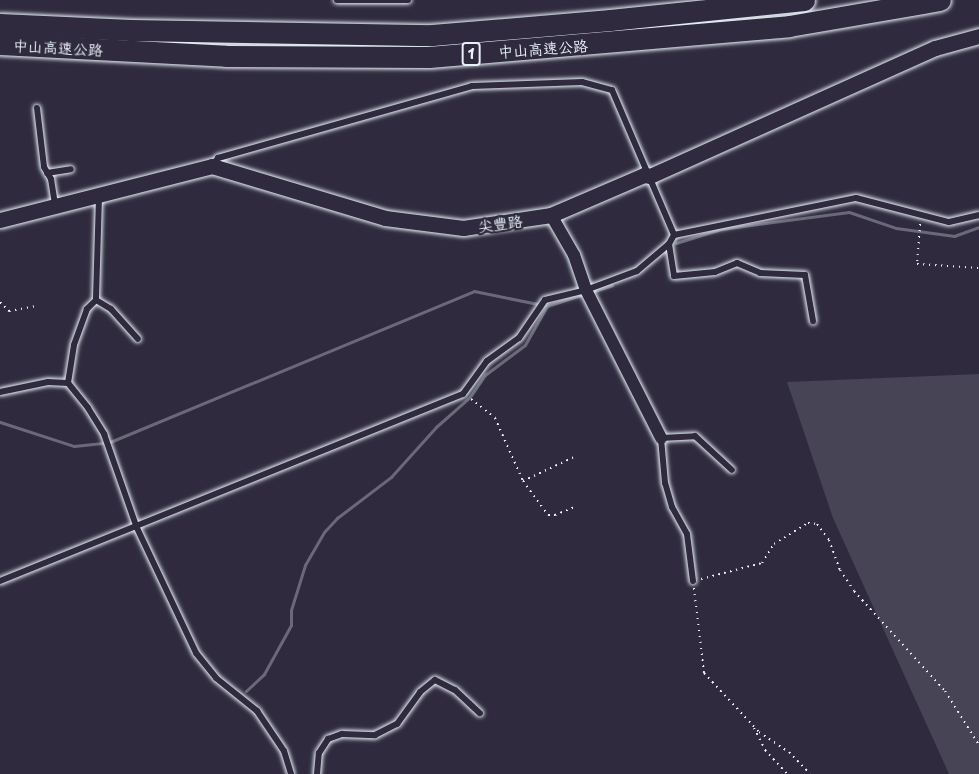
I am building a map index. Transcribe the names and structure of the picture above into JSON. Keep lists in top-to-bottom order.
{
  "streets": {
    "highway": ["中山高速公路", "1"],
    "street": ["尖豐路"]
  }
}
